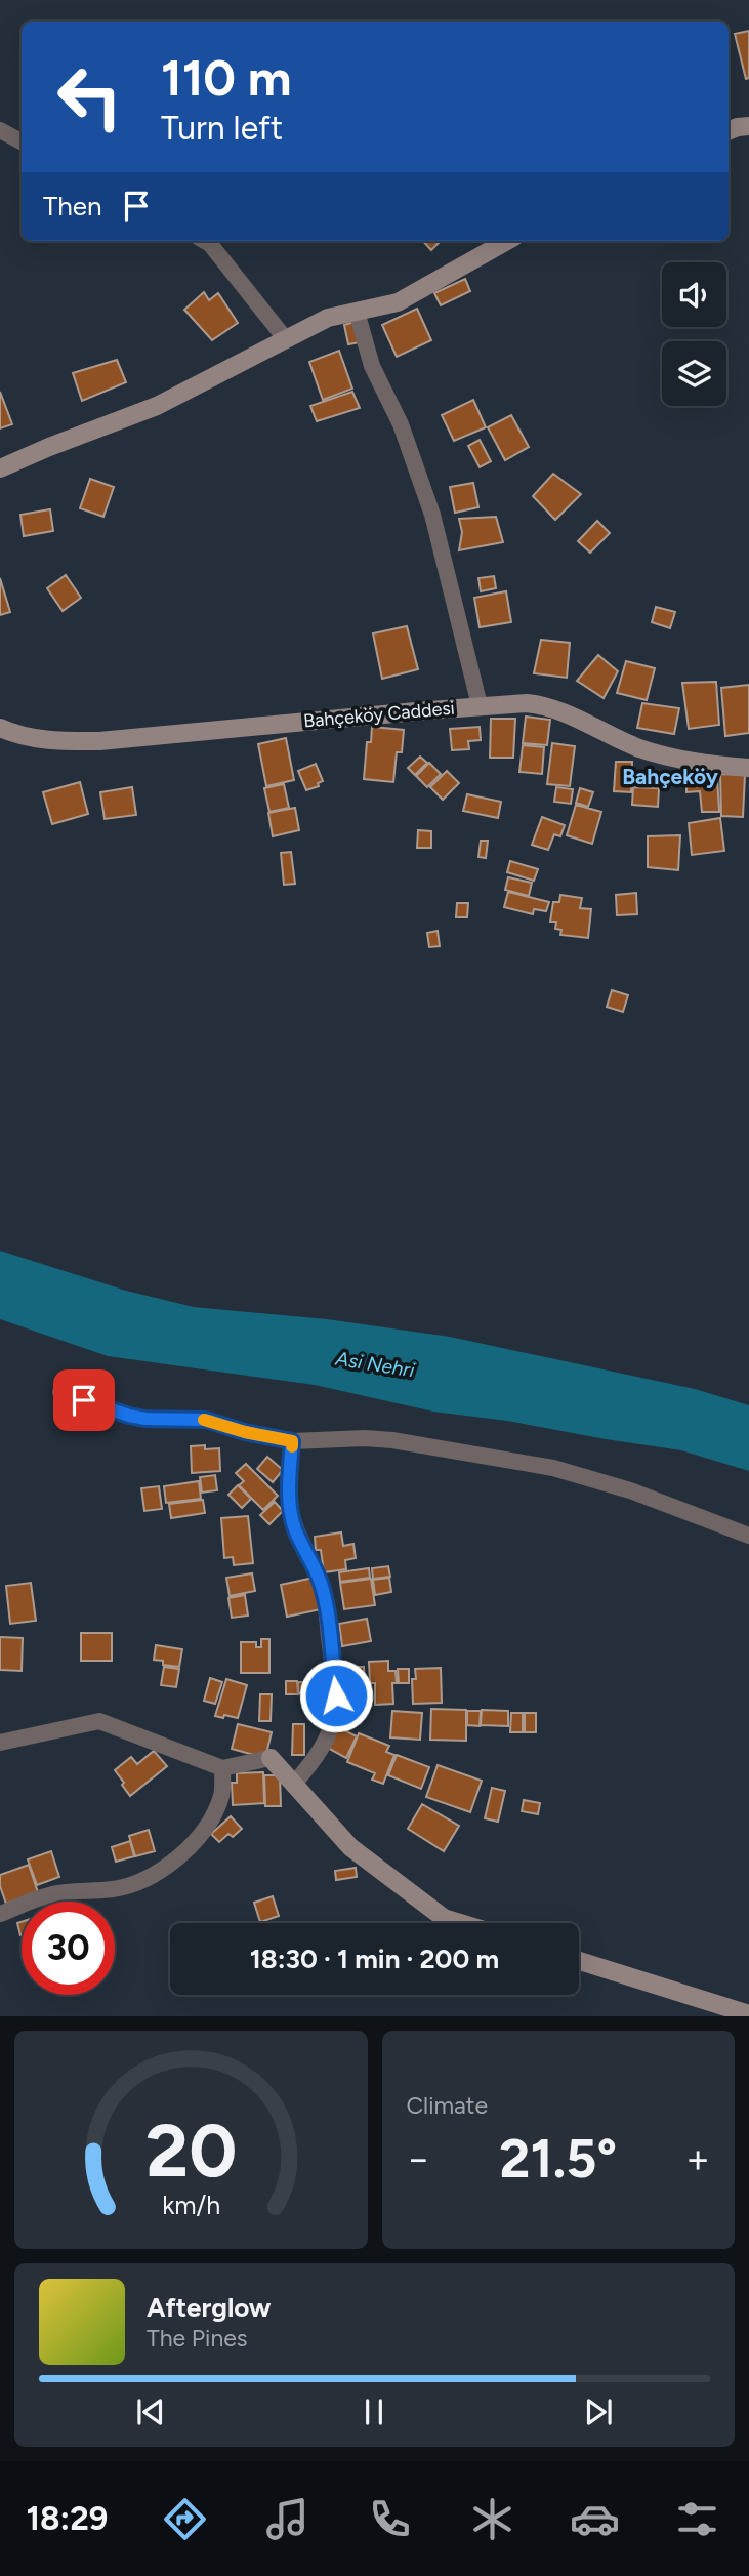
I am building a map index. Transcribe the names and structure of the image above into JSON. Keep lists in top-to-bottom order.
{
  "streets": {
    "street": ["Bahçeköy Caddesi"]
  },
  "districts": ["Bahçeköy"],
  "water": ["Asi Nehri"],
  "page": {
    "turn": ["110 m", "Turn left"],
    "then": "Then",
    "limit": "30",
    "trip": "18:30 · 1 min · 200 m",
    "tile": "Climate",
    "heat": ["−", "21.5°", "+"],
    "song": ["Afterglow", "The Pines"],
    "tabs": "18:29",
    "gauge": ["20", "km/h"]
  }
}
